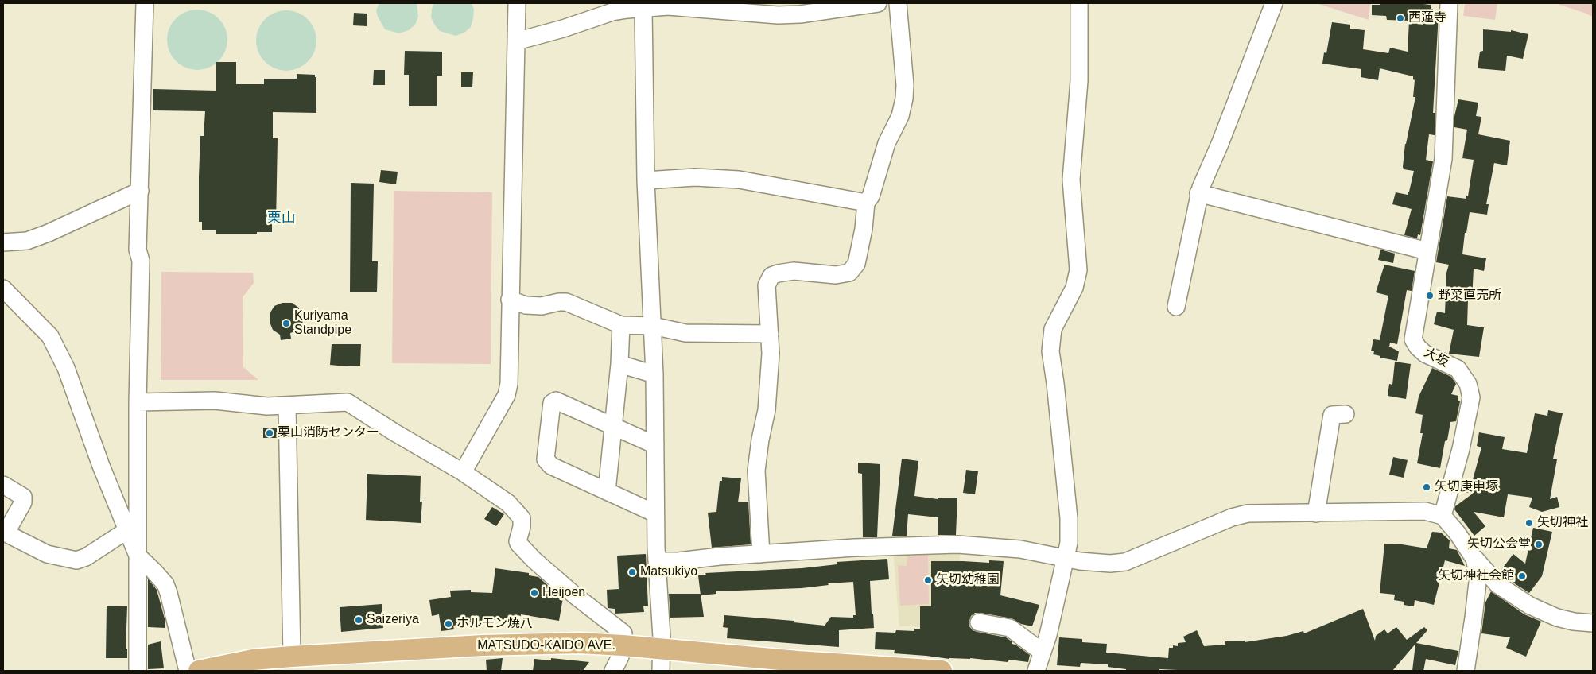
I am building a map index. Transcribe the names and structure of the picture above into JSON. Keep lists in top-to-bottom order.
{
  "streets": {
    "main road": ["MATSUDO-KAIDO AVE."],
    "street": ["大坂"]
  },
  "districts": ["栗山"],
  "places": [
    "西蓮寺",
    "野菜直売所",
    "Kuriyama Standpipe",
    "栗山消防センター",
    "矢切庚申塚",
    "矢切神社",
    "矢切公会堂",
    "Matsukiyo",
    "矢切神社会館",
    "矢切幼稚園",
    "Heijoen",
    "Saizeriya",
    "ホルモン焼八"
  ]
}
